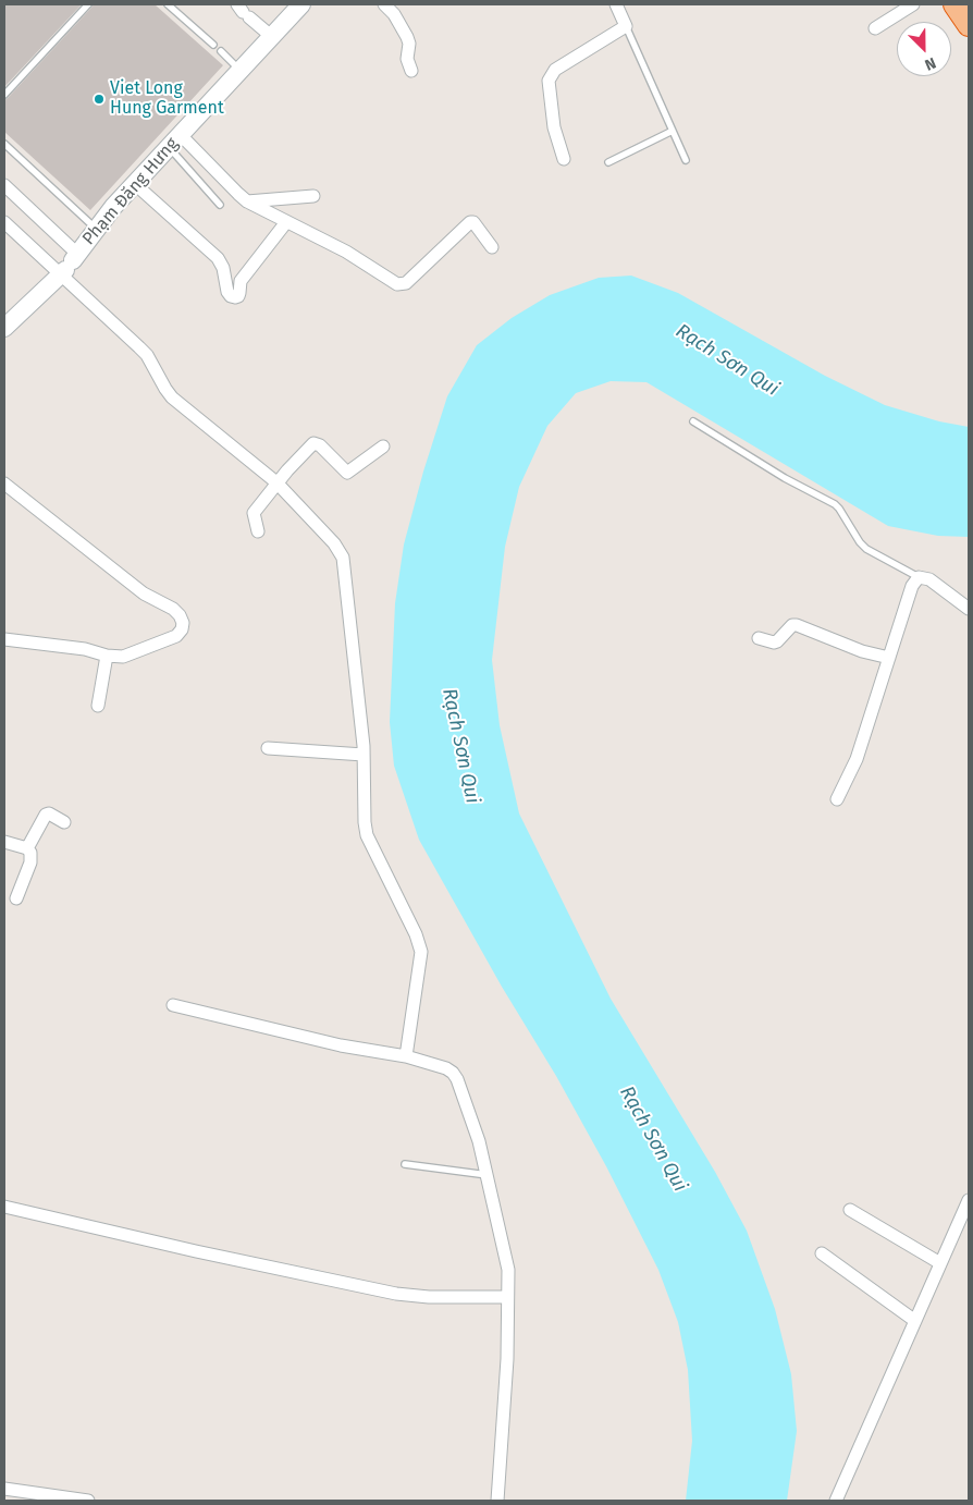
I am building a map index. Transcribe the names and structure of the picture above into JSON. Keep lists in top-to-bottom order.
{
  "streets": {
    "street": ["Phạm Đăng Hưng"]
  },
  "water": ["Rạch Sơn Qui"],
  "places": ["Viet Long Hung Garment"],
  "north": "bottom right"
}
